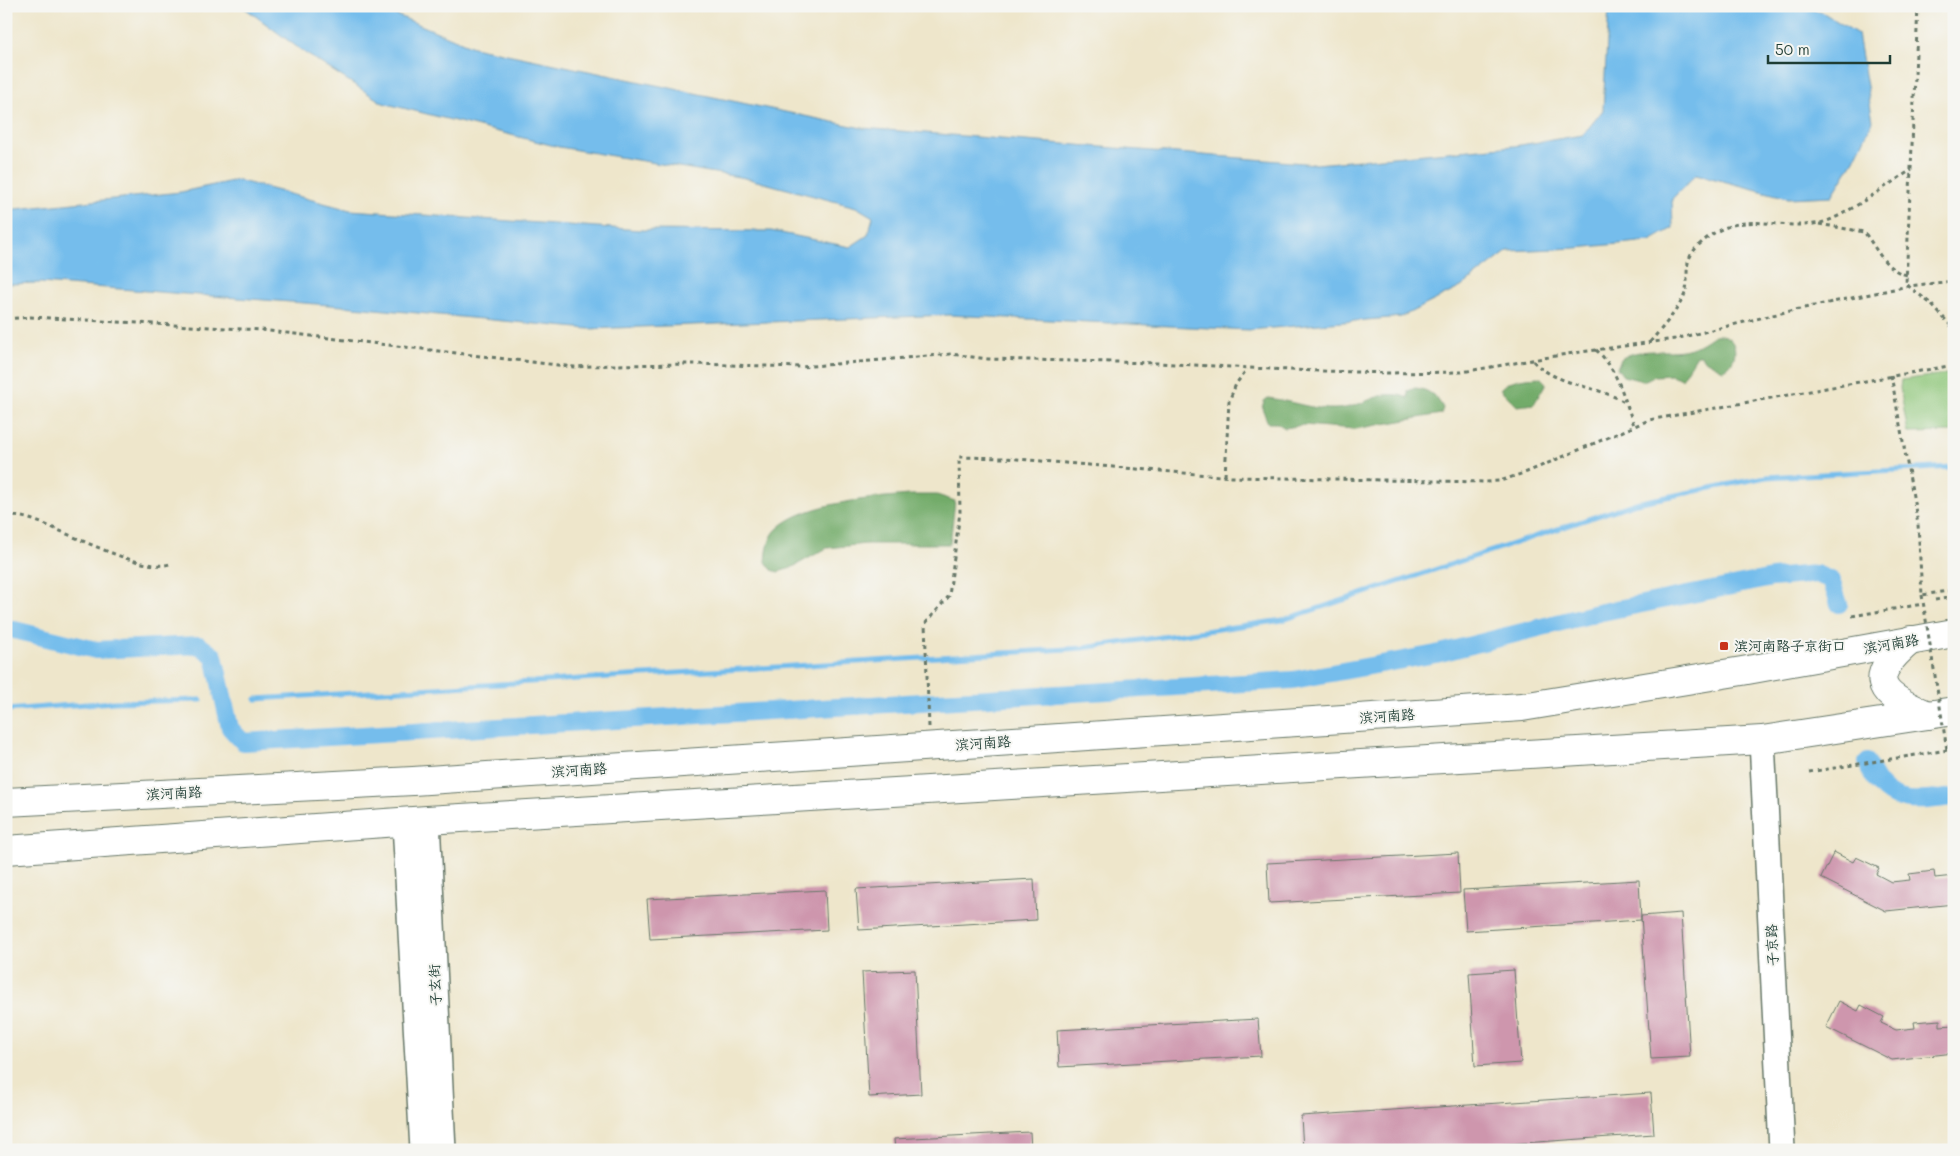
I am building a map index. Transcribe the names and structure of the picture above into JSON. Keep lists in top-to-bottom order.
{
  "streets": {
    "highway": ["滨河南路"],
    "street": ["子京路", "子玄街"]
  },
  "places": {
    "transit": ["滨河南路子京街口"]
  },
  "scale_bar": "50 m"
}
